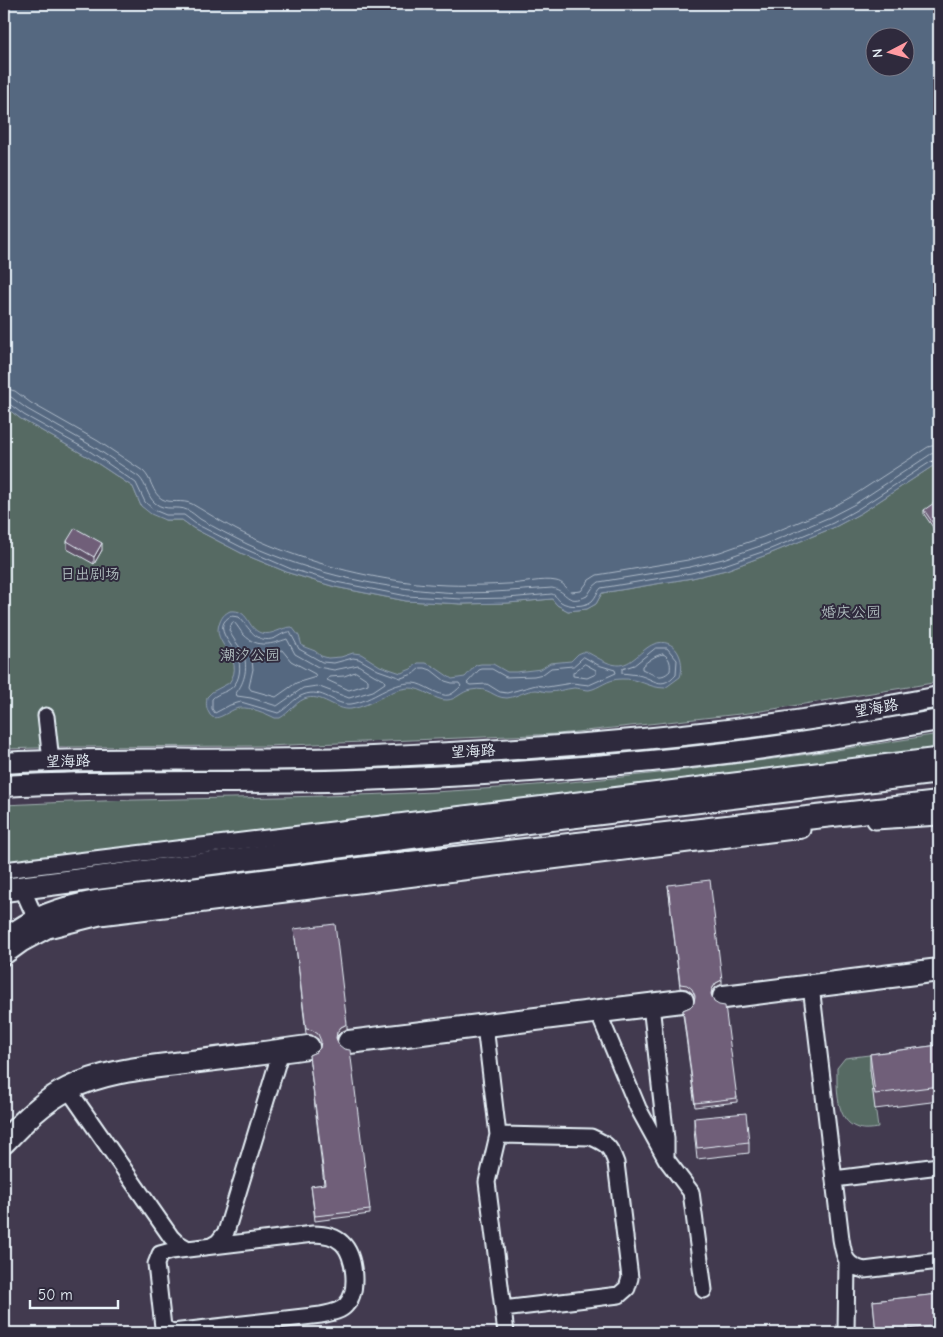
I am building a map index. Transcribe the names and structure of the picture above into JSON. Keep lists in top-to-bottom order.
{
  "streets": {
    "main road": ["望海路"]
  },
  "parks": ["日出剧场", "婚庆公园", "潮汐公园"],
  "scale_bar": "50 m",
  "north": "left"
}
